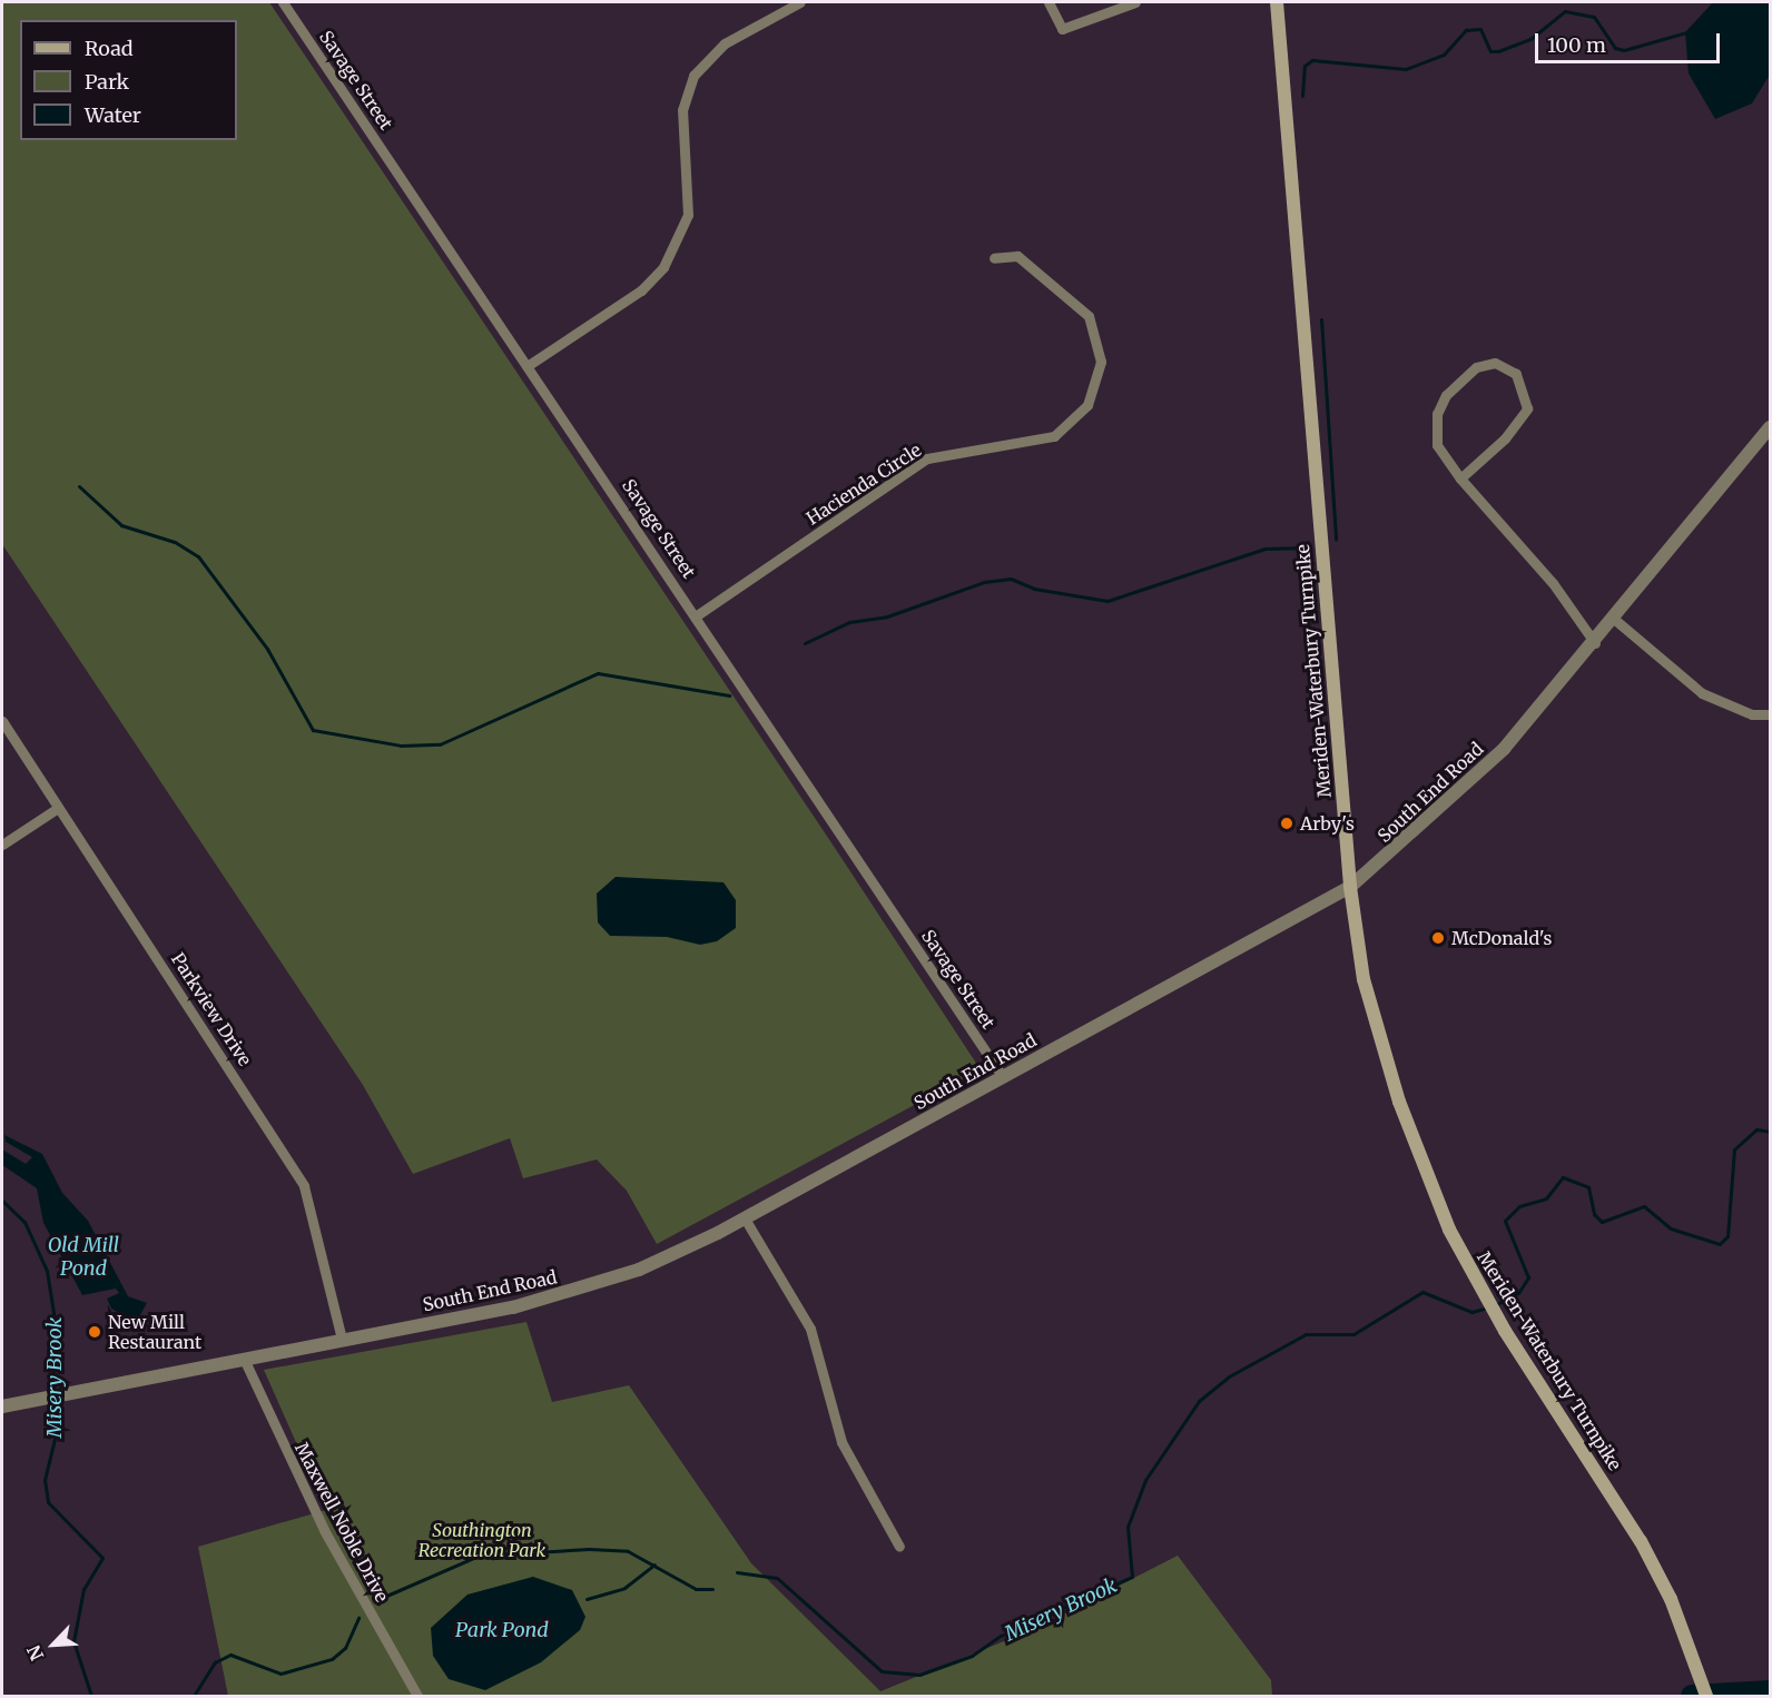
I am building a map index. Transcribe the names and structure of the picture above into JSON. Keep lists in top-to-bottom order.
{
  "streets": {
    "main road": ["Meriden-Waterbury Turnpike"],
    "street": [
      "Savage Street",
      "Hacienda Circle",
      "South End Road",
      "Parkview Drive",
      "Maxwell Noble Drive"
    ]
  },
  "crossings": [
    ["Savage Street", "Hacienda Circle"],
    ["Savage Street", "South End Road"],
    ["Meriden-Waterbury Turnpike", "South End Road"],
    ["South End Road", "Parkview Drive"],
    ["South End Road", "Maxwell Noble Drive"]
  ],
  "water": ["Old Mill Pond", "Misery Brook", "Park Pond"],
  "parks": ["Southington Recreation Park"],
  "places": ["Arby's", "McDonald's", "New Mill Restaurant"],
  "legend": ["Road", "Park", "Water"],
  "scale_bar": "100 m",
  "north": "bottom left"
}
